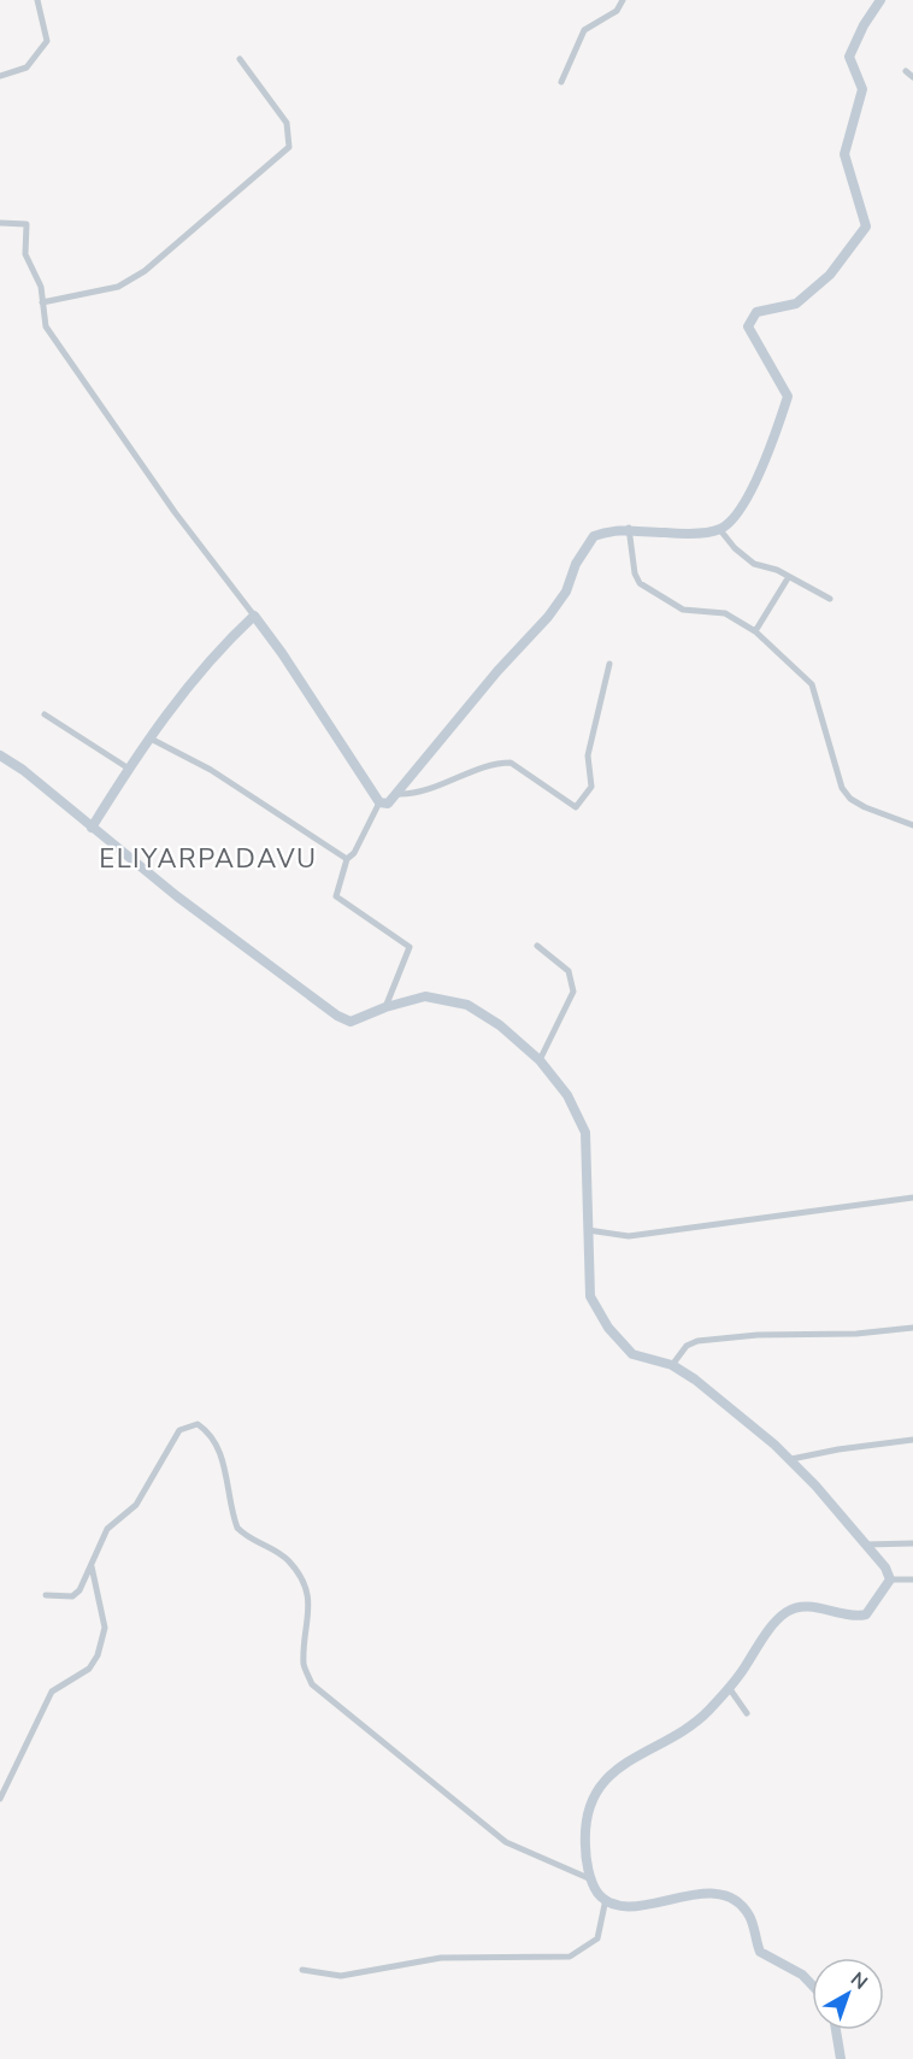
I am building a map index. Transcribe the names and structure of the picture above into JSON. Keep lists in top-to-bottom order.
{
  "districts": ["ELIYARPADAVU"],
  "north": "top right"
}
